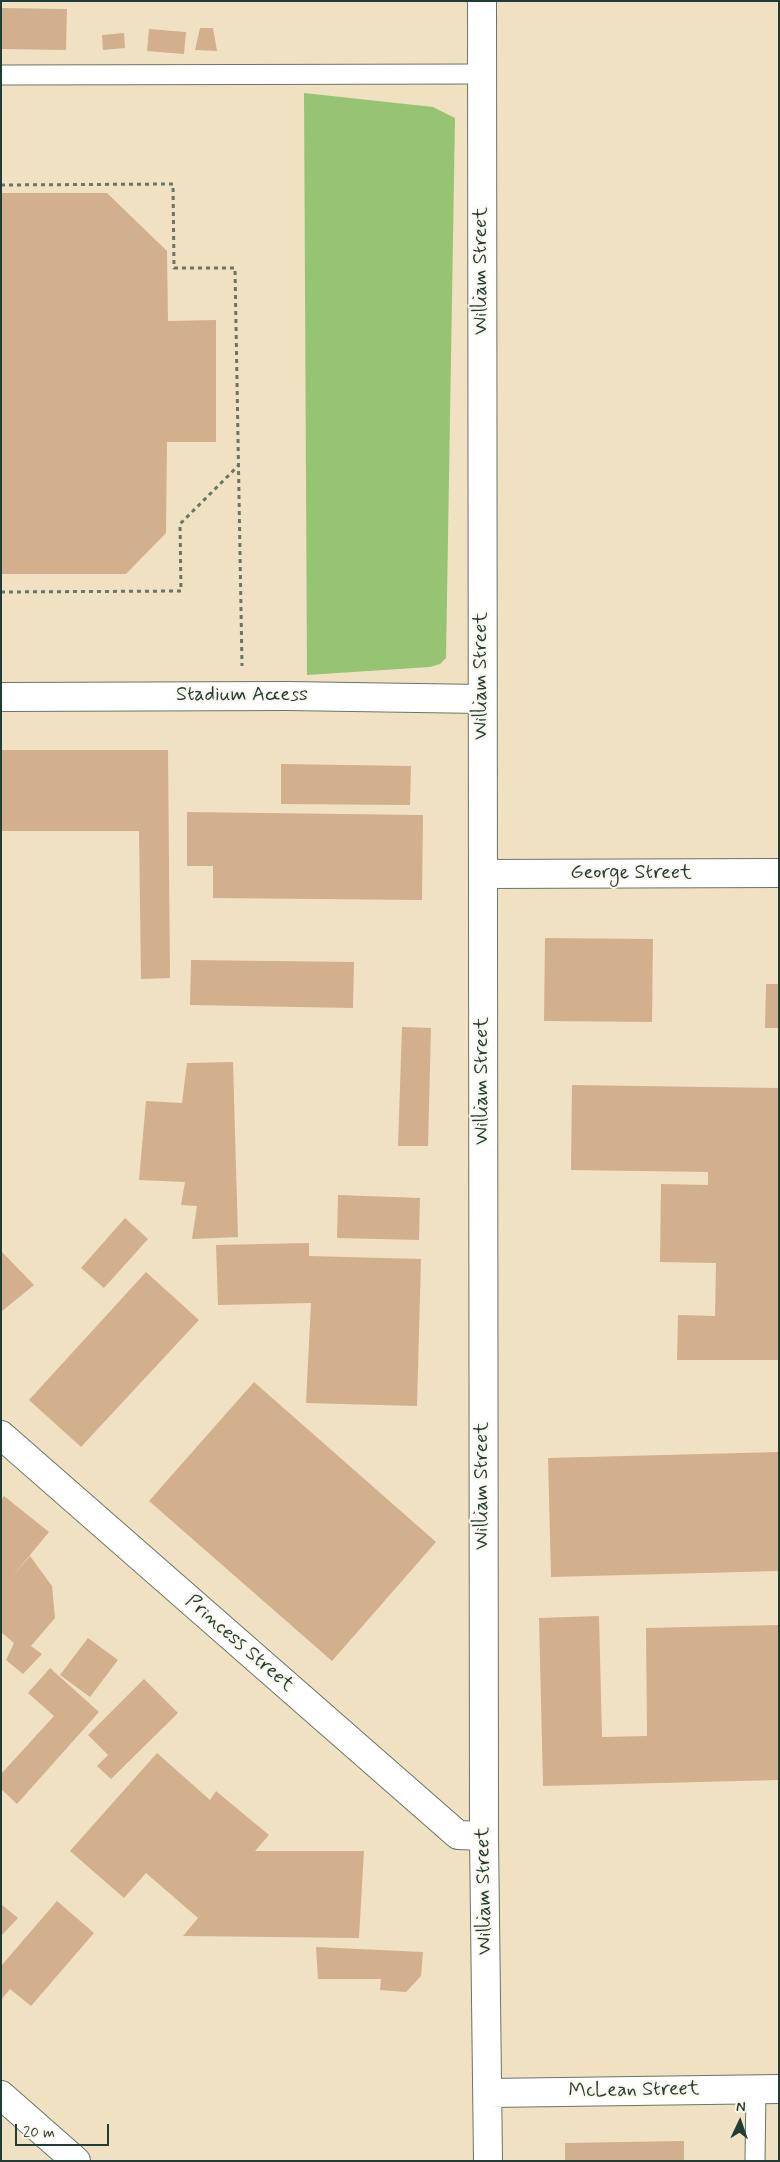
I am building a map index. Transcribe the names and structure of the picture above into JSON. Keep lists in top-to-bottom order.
{
  "streets": {
    "street": [
      "William Street",
      "Stadium Access",
      "George Street",
      "Princess Street",
      "McLean Street"
    ]
  },
  "crossings": [
    ["William Street", "Stadium Access"],
    ["William Street", "George Street"],
    ["William Street", "Princess Street"],
    ["William Street", "McLean Street"]
  ],
  "scale_bar": "20 m",
  "north": "top"
}
